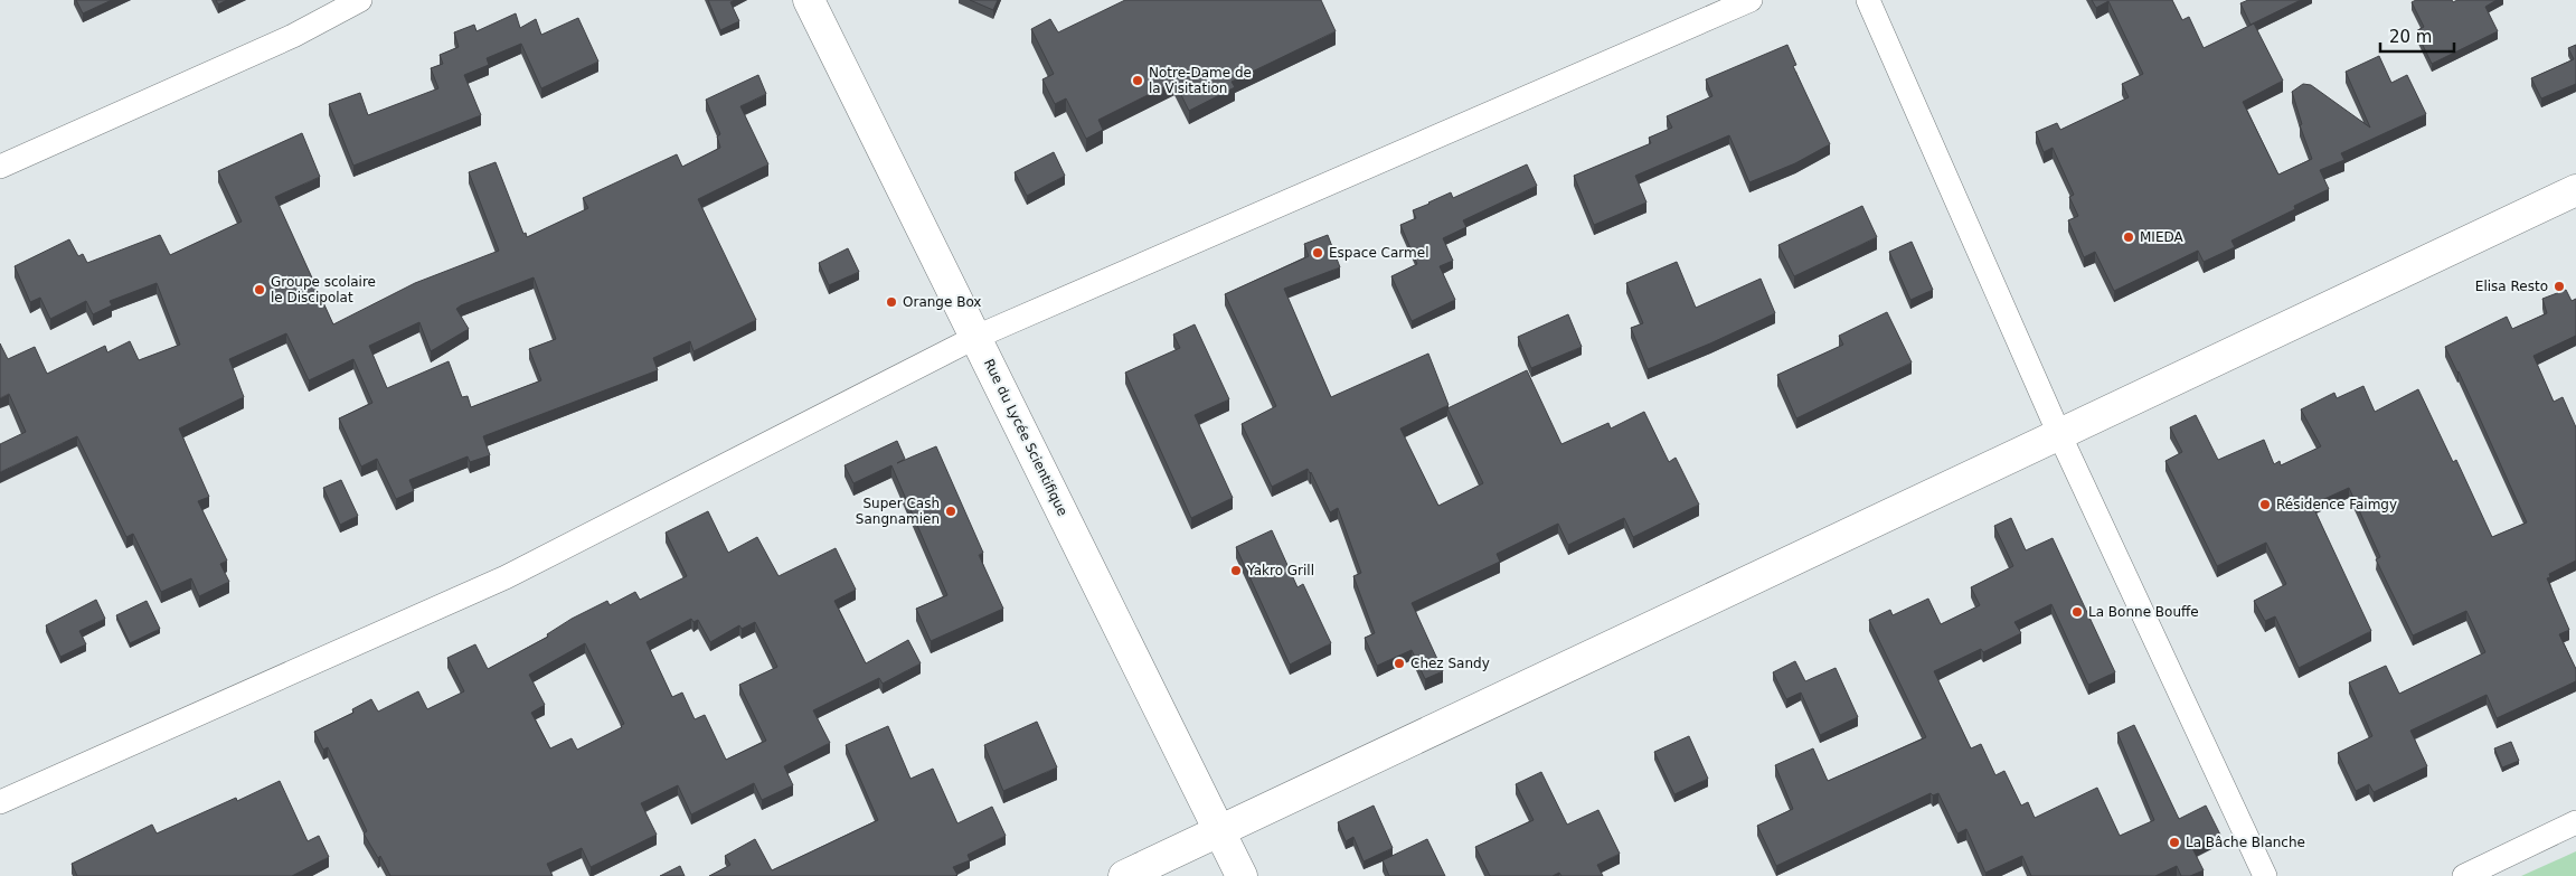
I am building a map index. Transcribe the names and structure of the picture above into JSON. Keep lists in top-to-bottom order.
{
  "streets": {
    "street": ["Rue du Lycée Scientifique"]
  },
  "places": [
    "Notre-Dame de la Visitation",
    "MIEDA",
    "Espace Carmel",
    "Elisa Resto",
    "Groupe scolaire le Discipolat",
    "Orange Box",
    "Résidence Faimgy",
    "Super Cash Sangnamien",
    "Yakro Grill",
    "La Bonne Bouffe",
    "Chez Sandy",
    "La Bâche Blanche"
  ],
  "scale_bar": "20 m"
}
